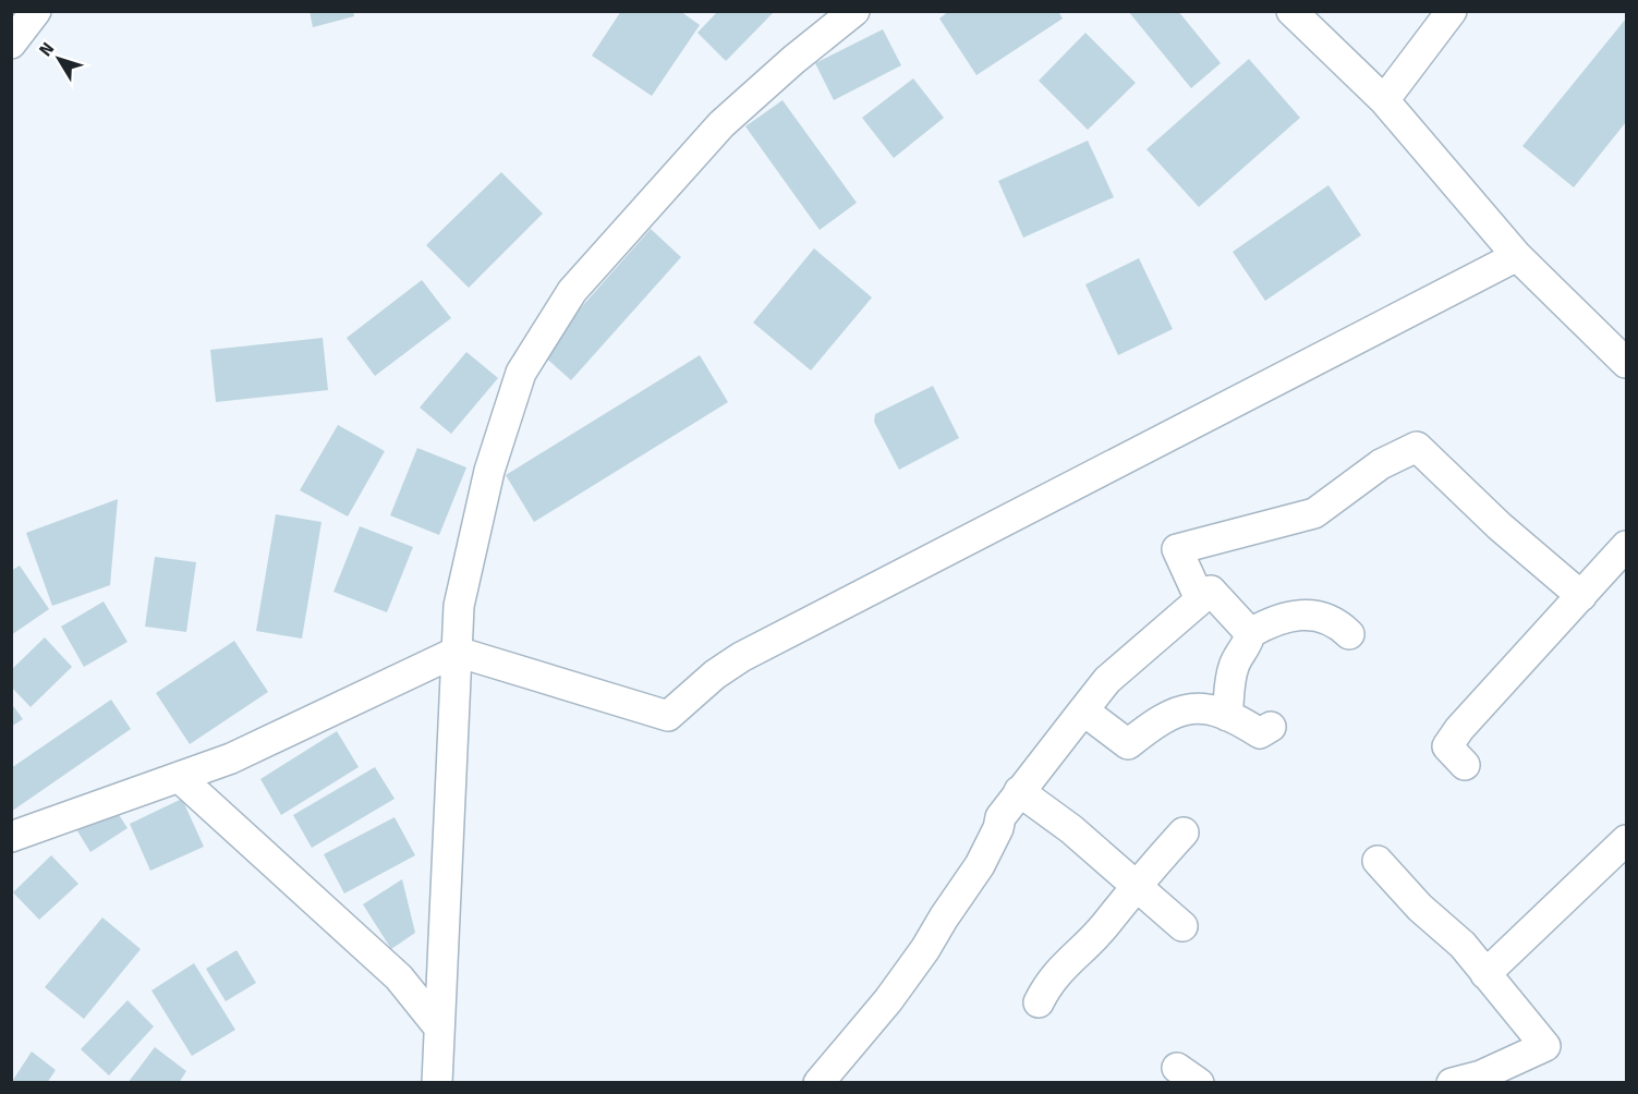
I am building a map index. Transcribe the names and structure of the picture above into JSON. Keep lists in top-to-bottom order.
{
  "north": "top left"
}
